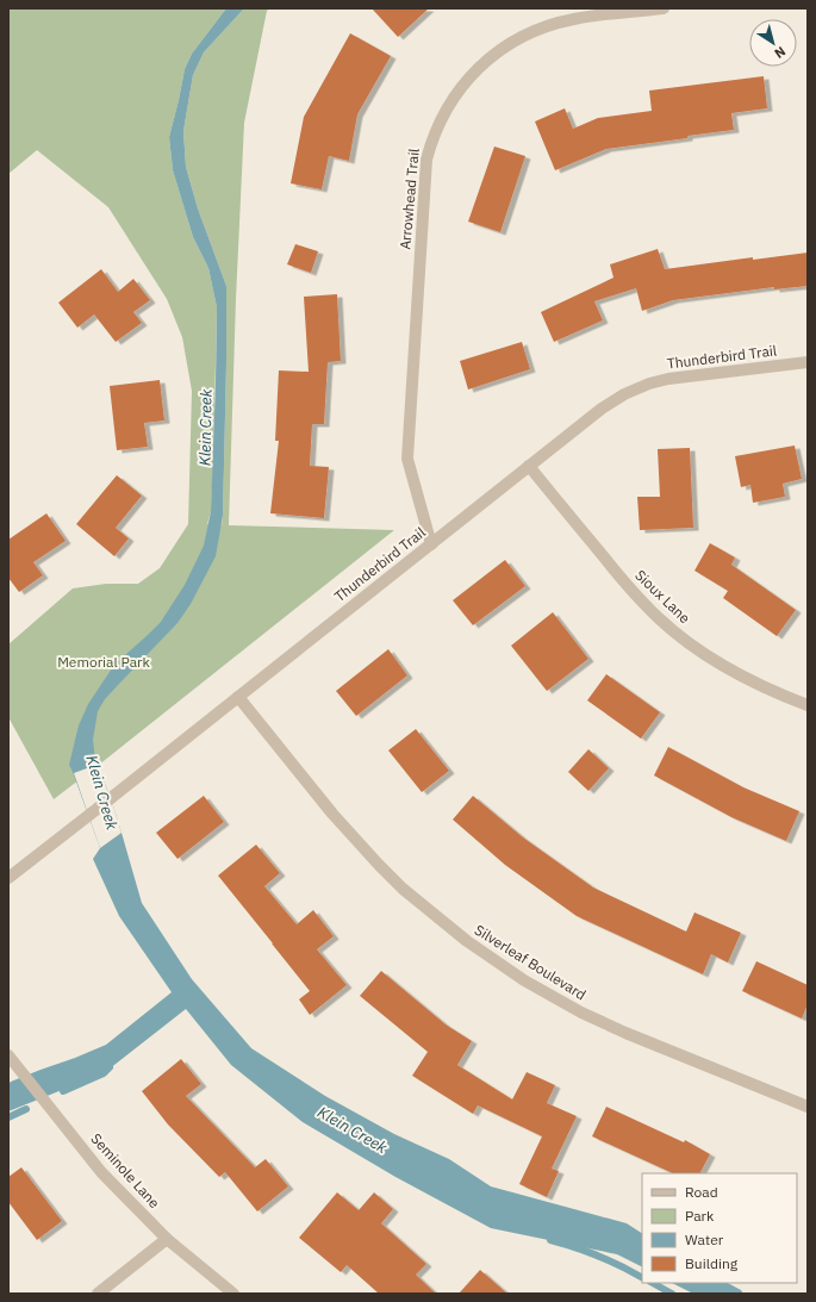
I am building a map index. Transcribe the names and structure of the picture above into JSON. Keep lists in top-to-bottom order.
{
  "streets": {
    "street": [
      "Arrowhead Trail",
      "Thunderbird Trail",
      "Sioux Lane",
      "Silverleaf Boulevard",
      "Seminole Lane"
    ]
  },
  "crossings": [
    ["Arrowhead Trail", "Thunderbird Trail"],
    ["Thunderbird Trail", "Sioux Lane"],
    ["Thunderbird Trail", "Silverleaf Boulevard"]
  ],
  "water": ["Klein Creek"],
  "parks": ["Memorial Park"],
  "legend": [
    "Road",
    "Park",
    "Water",
    "Building"
  ],
  "north": "bottom right"
}
